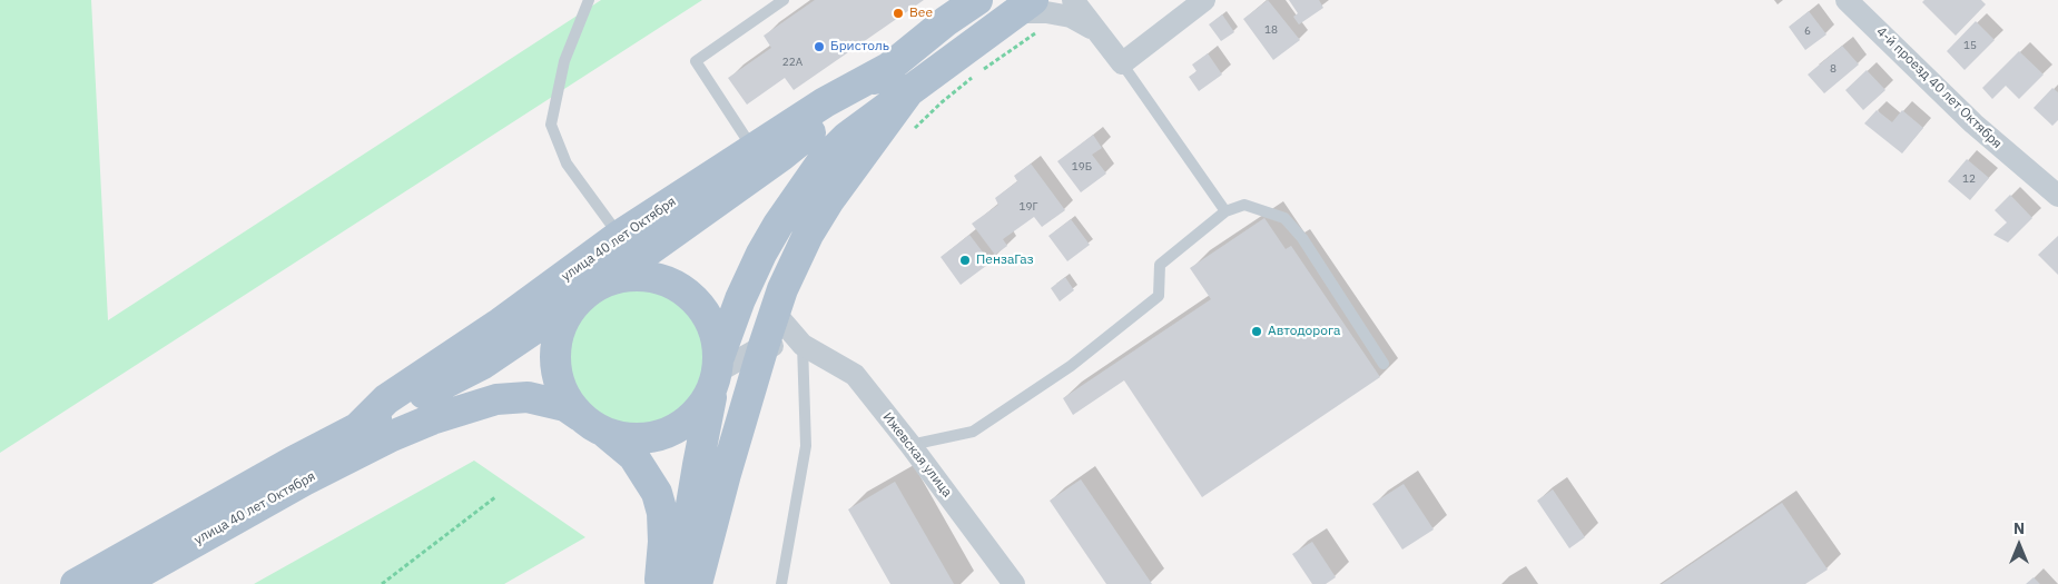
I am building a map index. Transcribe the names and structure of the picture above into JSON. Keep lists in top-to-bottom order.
{
  "streets": {
    "main road": ["улица 40 лет Октября"],
    "street": ["4-й проезд 40 лет Октября", "Ижевская улица"]
  },
  "places": [
    "Bee",
    "Бристоль",
    "ПензаГаз",
    "Автодорога"
  ],
  "house_numbers": [
    "18",
    "6",
    "15",
    "22А",
    "8",
    "19Б",
    "12",
    "19Г"
  ],
  "north": "top"
}
